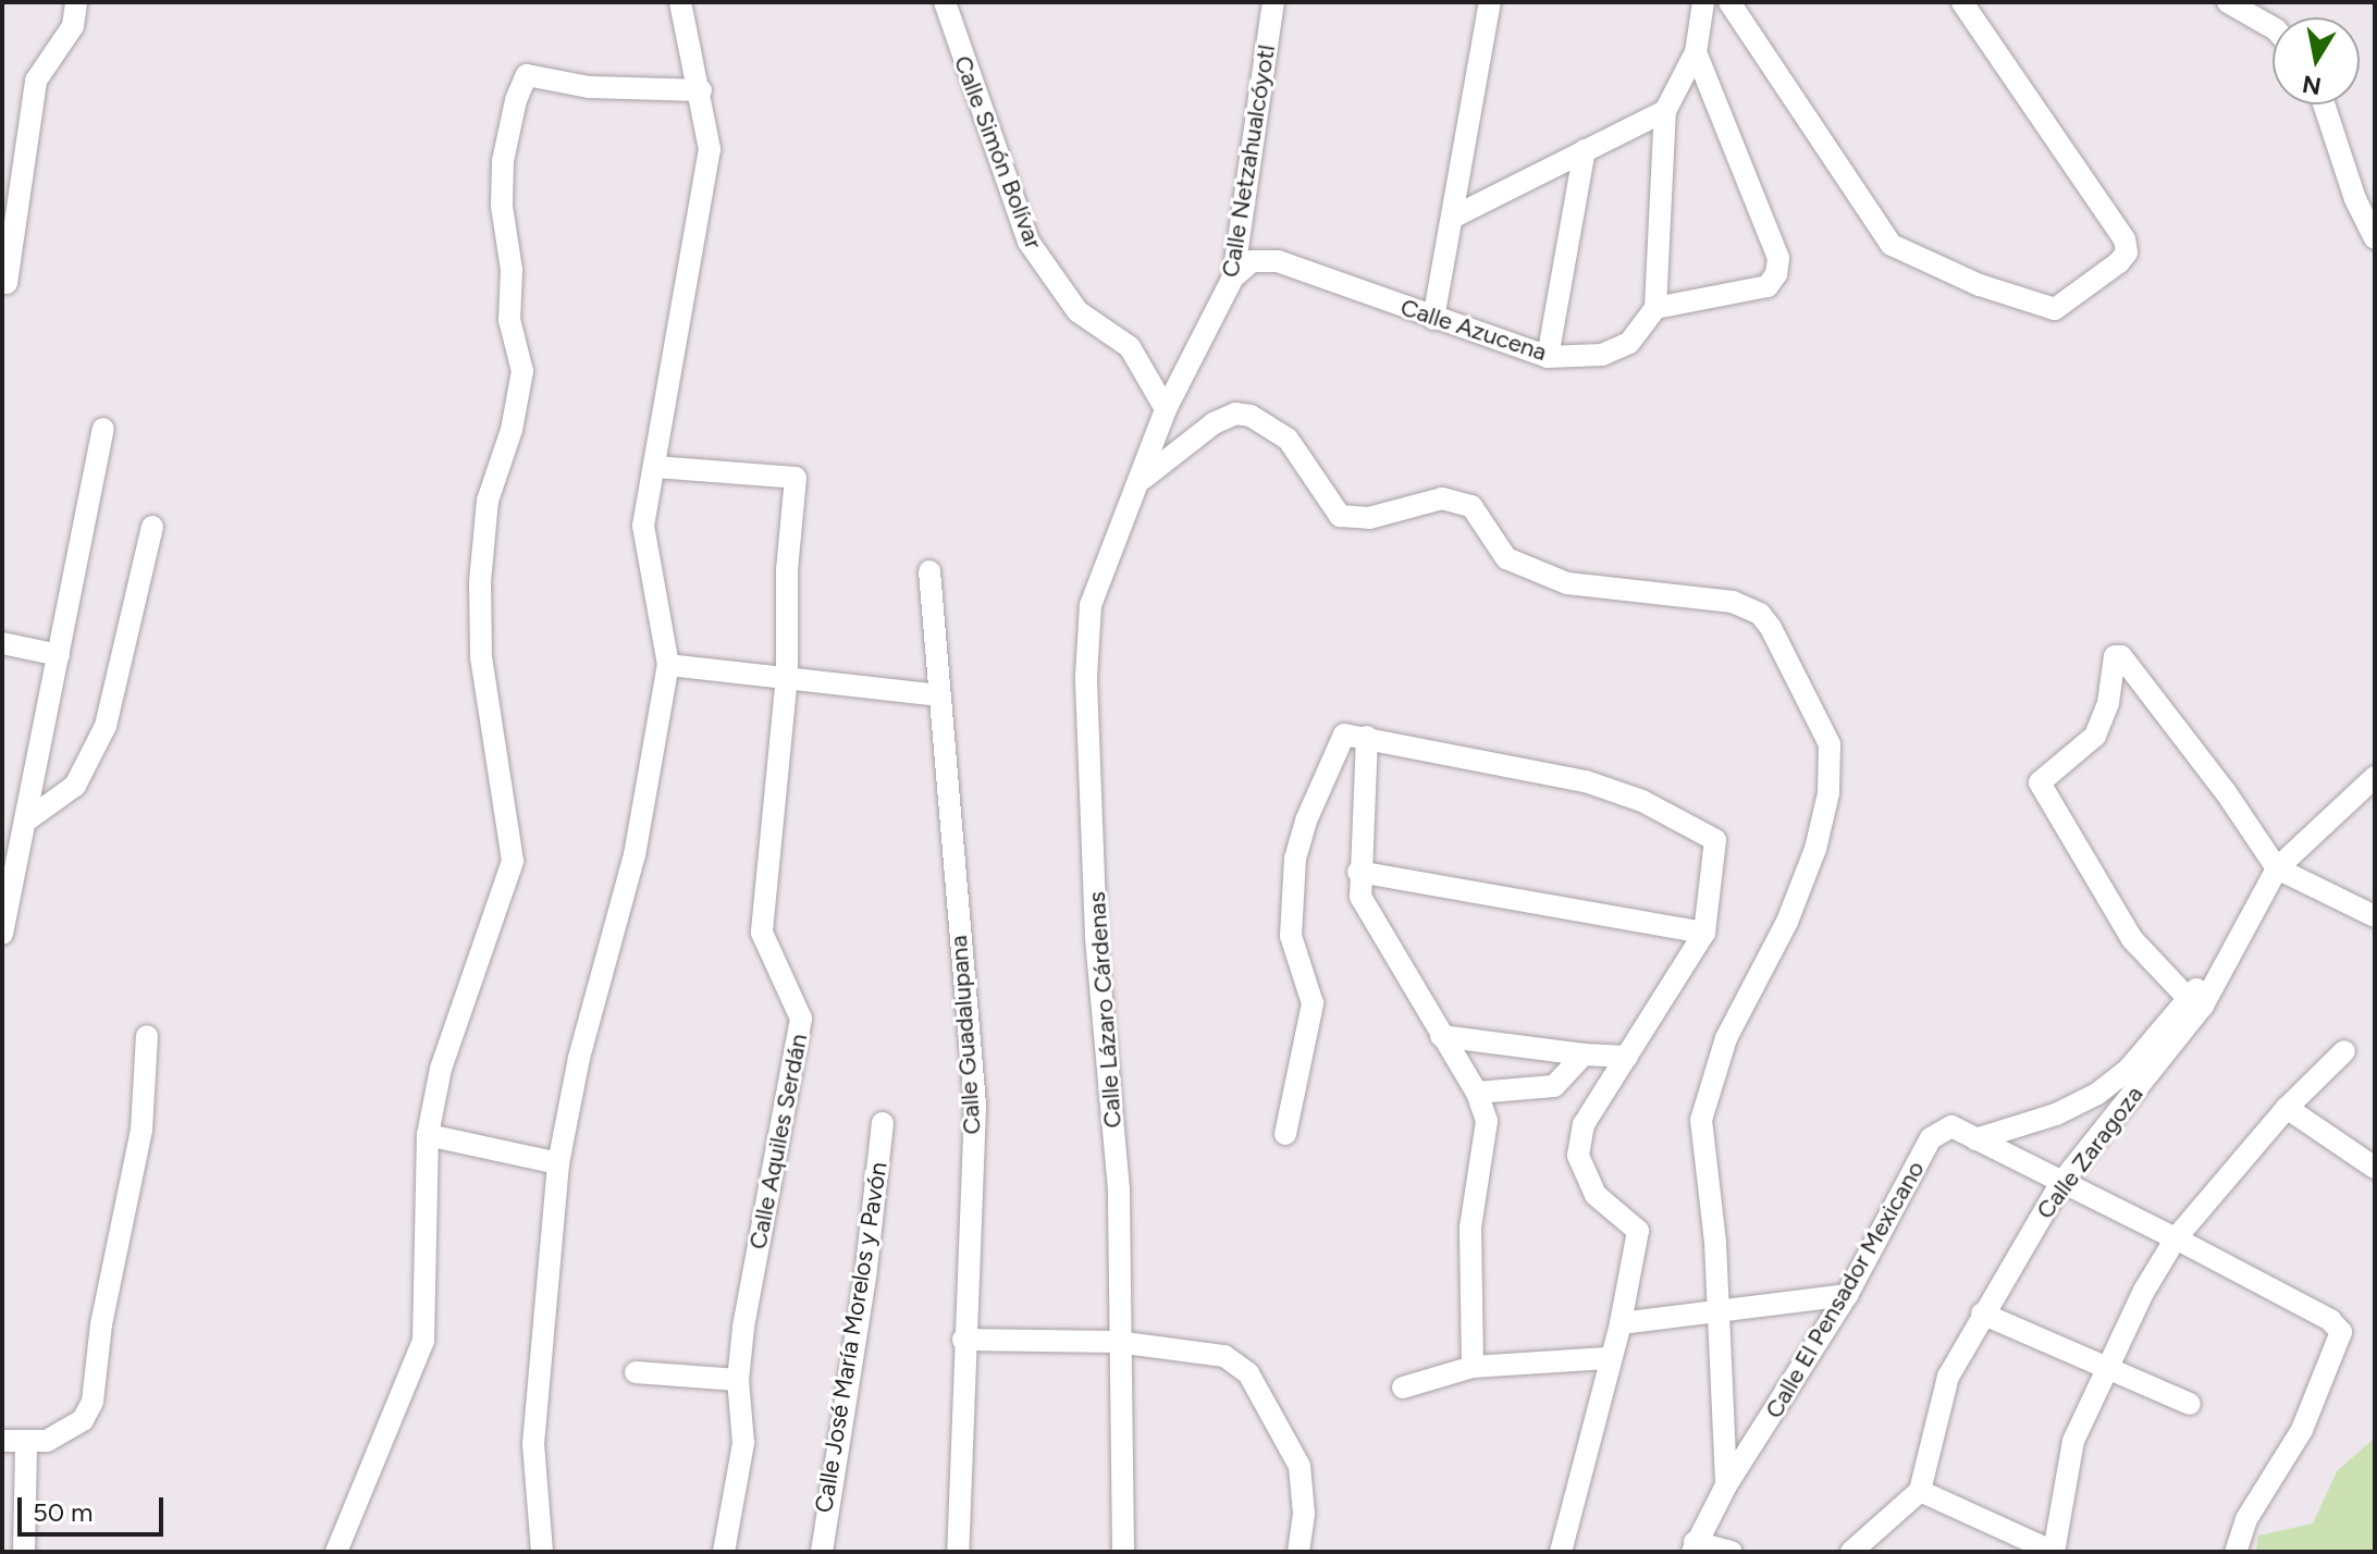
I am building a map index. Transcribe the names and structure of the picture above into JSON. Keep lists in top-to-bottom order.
{
  "streets": {
    "street": [
      "Calle Simón Bolívar",
      "Calle Netzahualcóyotl",
      "Calle Azucena",
      "Calle Lázaro Cárdenas",
      "Calle Guadalupana",
      "Calle Aquiles Serdán",
      "Calle Zaragoza",
      "Calle El Pensador Mexicano",
      "Calle José María Morelos y Pavón"
    ]
  },
  "crossings": [
    ["Calle Simón Bolívar", "Calle Netzahualcóyotl"],
    ["Calle Netzahualcóyotl", "Calle Azucena"],
    ["Calle Netzahualcóyotl", "Calle Lázaro Cárdenas"]
  ],
  "scale_bar": "50 m",
  "north": "bottom"
}
